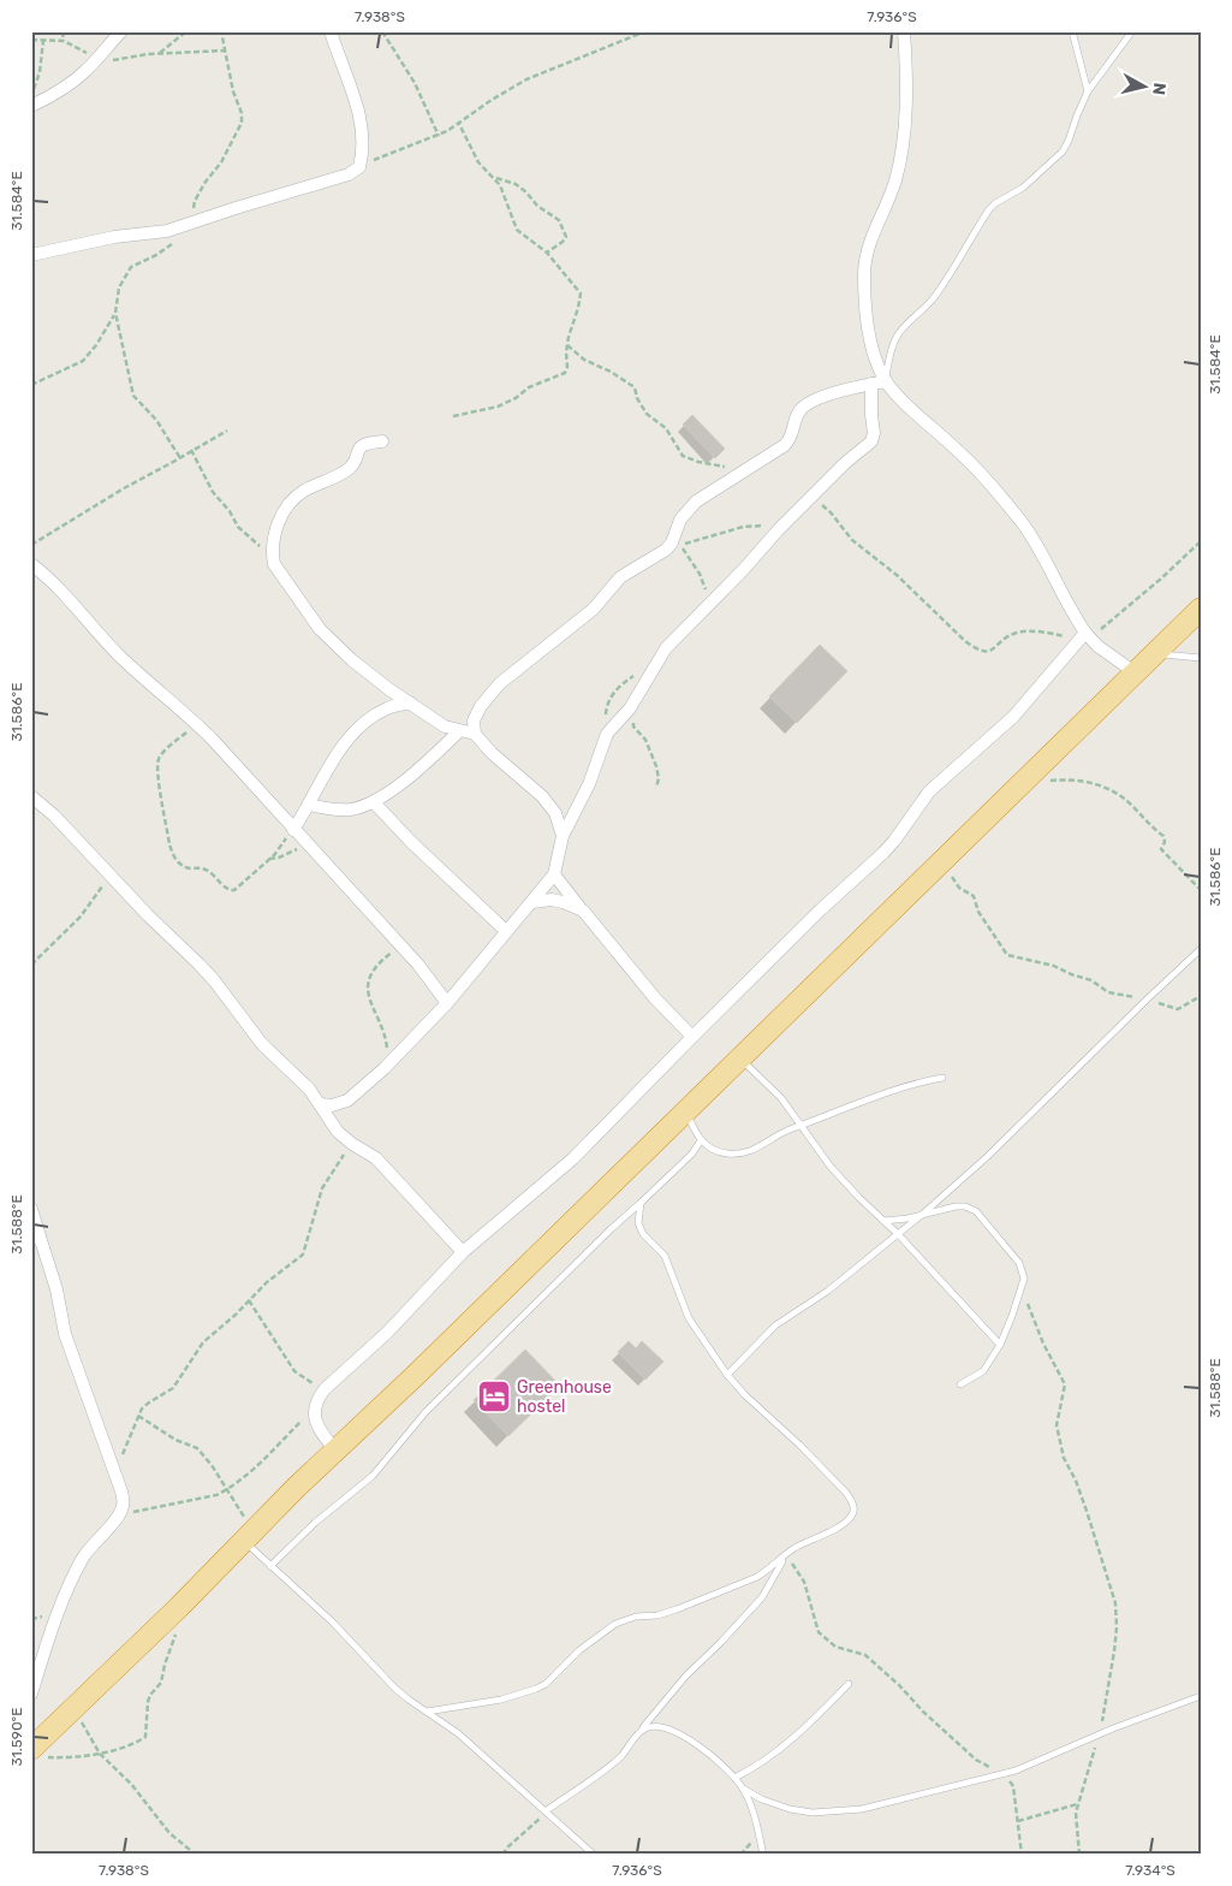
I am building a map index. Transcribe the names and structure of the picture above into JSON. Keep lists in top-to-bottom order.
{
  "places": {
    "hotel": ["Greenhouse hostel"]
  },
  "north": "right",
  "coordinates": [
    "7.938°S",
    "7.936°S",
    "31.584°E",
    "31.586°E",
    "31.588°E",
    "31.590°E",
    "7.934°S"
  ]
}
